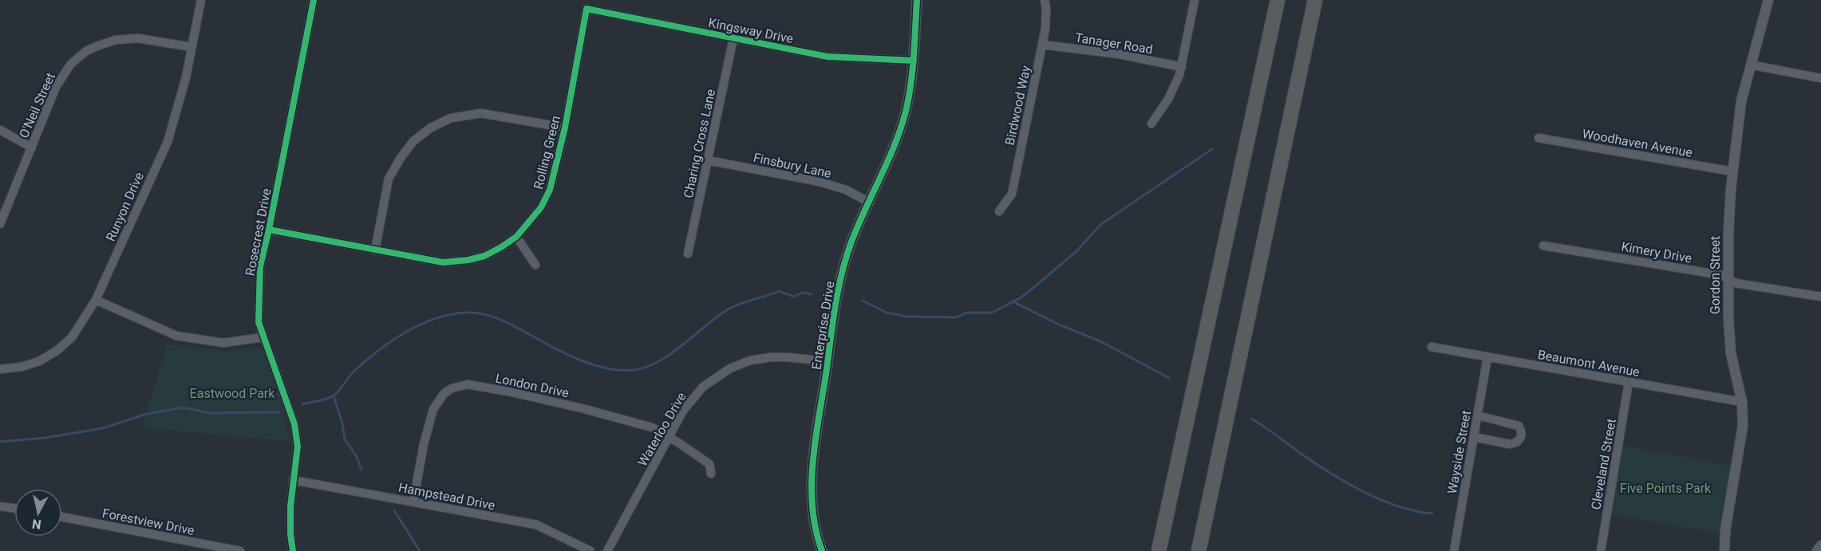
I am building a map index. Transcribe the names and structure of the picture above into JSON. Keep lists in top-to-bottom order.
{
  "streets": {
    "street": [
      "Kingsway Drive",
      "Tanager Road",
      "O'Neil Street",
      "Birdwood Way",
      "Woodhaven Avenue",
      "Charing Cross Lane",
      "Rolling Green",
      "Finsbury Lane",
      "Runyon Drive",
      "Rosecrest Drive",
      "Kimery Drive",
      "Gordon Street",
      "Enterprise Drive",
      "Beaumont Avenue",
      "London Drive",
      "Waterloo Drive",
      "Wayside Street",
      "Cleveland Street",
      "Hampstead Drive",
      "Forestview Drive"
    ]
  },
  "crossings": [
    ["Kingsway Drive", "Charing Cross Lane"],
    ["Kingsway Drive", "Rolling Green"],
    ["Kingsway Drive", "Enterprise Drive"],
    ["Tanager Road", "Birdwood Way"],
    ["O'Neil Street", "Runyon Drive"],
    ["Woodhaven Avenue", "Gordon Street"],
    ["Charing Cross Lane", "Finsbury Lane"],
    ["Rolling Green", "Rosecrest Drive"],
    ["Finsbury Lane", "Enterprise Drive"],
    ["Rosecrest Drive", "Hampstead Drive"],
    ["Kimery Drive", "Gordon Street"],
    ["Gordon Street", "Beaumont Avenue"],
    ["Enterprise Drive", "Waterloo Drive"],
    ["Beaumont Avenue", "Wayside Street"],
    ["Beaumont Avenue", "Cleveland Street"],
    ["London Drive", "Waterloo Drive"],
    ["London Drive", "Hampstead Drive"]
  ],
  "parks": ["Eastwood Park", "Five Points Park"],
  "north": "bottom"
}
